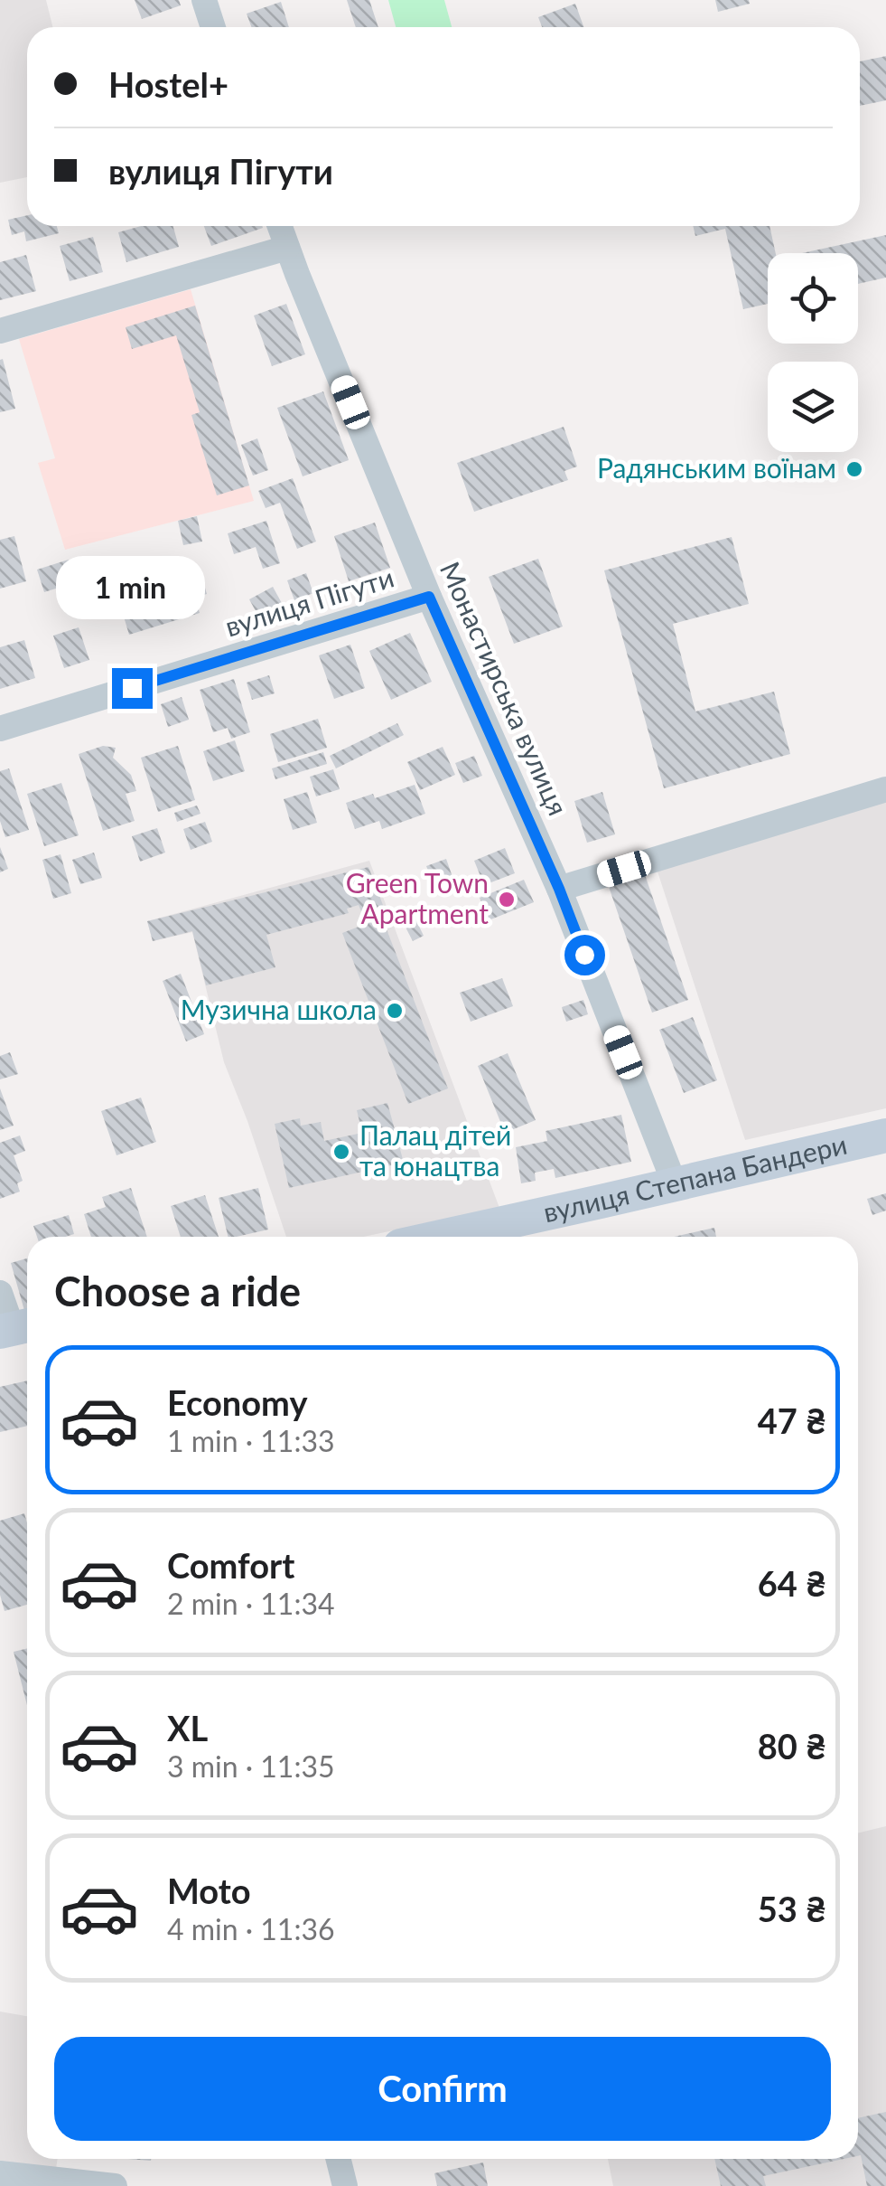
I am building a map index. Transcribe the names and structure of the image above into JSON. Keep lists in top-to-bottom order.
{
  "streets": {
    "street": ["вулиця Пігути", "Монастирська вулиця", "вулиця Степана Бандери"]
  },
  "crossings": [
    ["вулиця Пігути", "Монастирська вулиця"],
    ["Монастирська вулиця", "вулиця Степана Бандери"]
  ],
  "places": [
    "Радянським воїнам",
    "Green Town Apartment",
    "Музична школа",
    "Палац дітей та юнацтва"
  ],
  "page": {
    "banner": ["Hostel+", "вулиця Пігути"],
    "bubble": "1 min",
    "heading": "Choose a ride",
    "list": [
      {
        "name": "Economy",
        "note": "1 min · 11:33",
        "value": "47 ₴"
      },
      {
        "name": "Comfort",
        "note": "2 min · 11:34",
        "value": "64 ₴"
      },
      {
        "name": "XL",
        "note": "3 min · 11:35",
        "value": "80 ₴"
      },
      {
        "name": "Moto",
        "note": "4 min · 11:36",
        "value": "53 ₴"
      }
    ],
    "buttons": "Confirm"
  }
}
